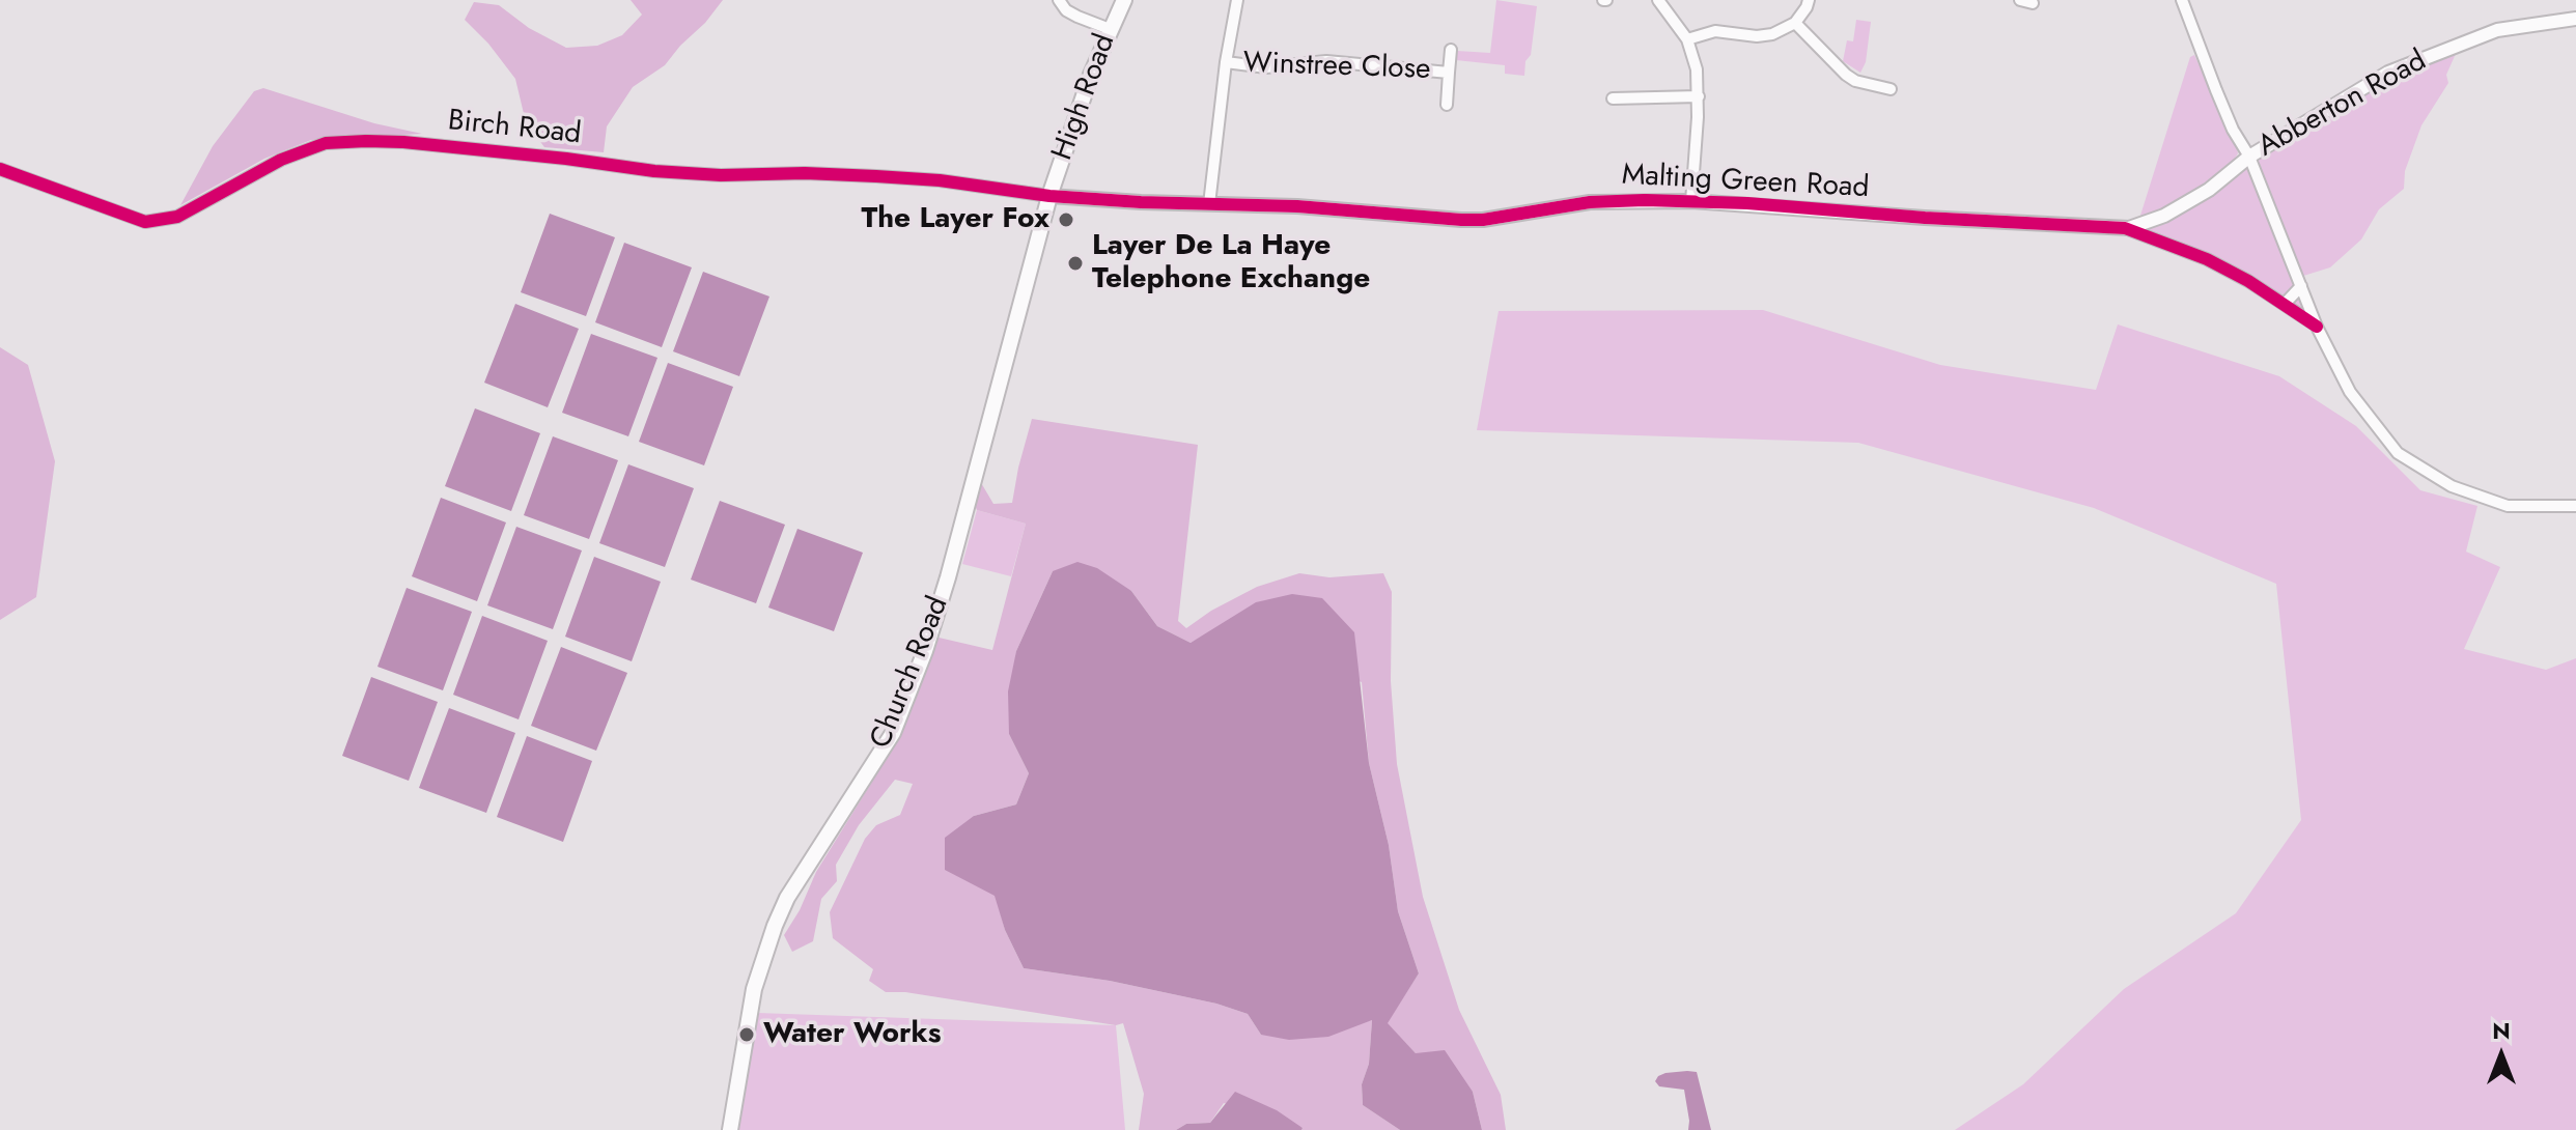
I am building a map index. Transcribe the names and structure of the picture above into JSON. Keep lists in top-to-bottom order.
{
  "streets": {
    "main road": ["High Road", "Church Road"],
    "street": [
      "Winstree Close",
      "Abberton Road",
      "Birch Road",
      "Malting Green Road"
    ]
  },
  "crossings": [
    ["High Road", "Birch Road"],
    ["High Road", "Malting Green Road"],
    ["High Road", "Church Road"],
    ["Abberton Road", "Malting Green Road"],
    ["Birch Road", "Malting Green Road"],
    ["Birch Road", "Church Road"],
    ["Malting Green Road", "Church Road"]
  ],
  "places": ["The Layer Fox", "Layer De La Haye Telephone Exchange", "Water Works"],
  "north": "top"
}
